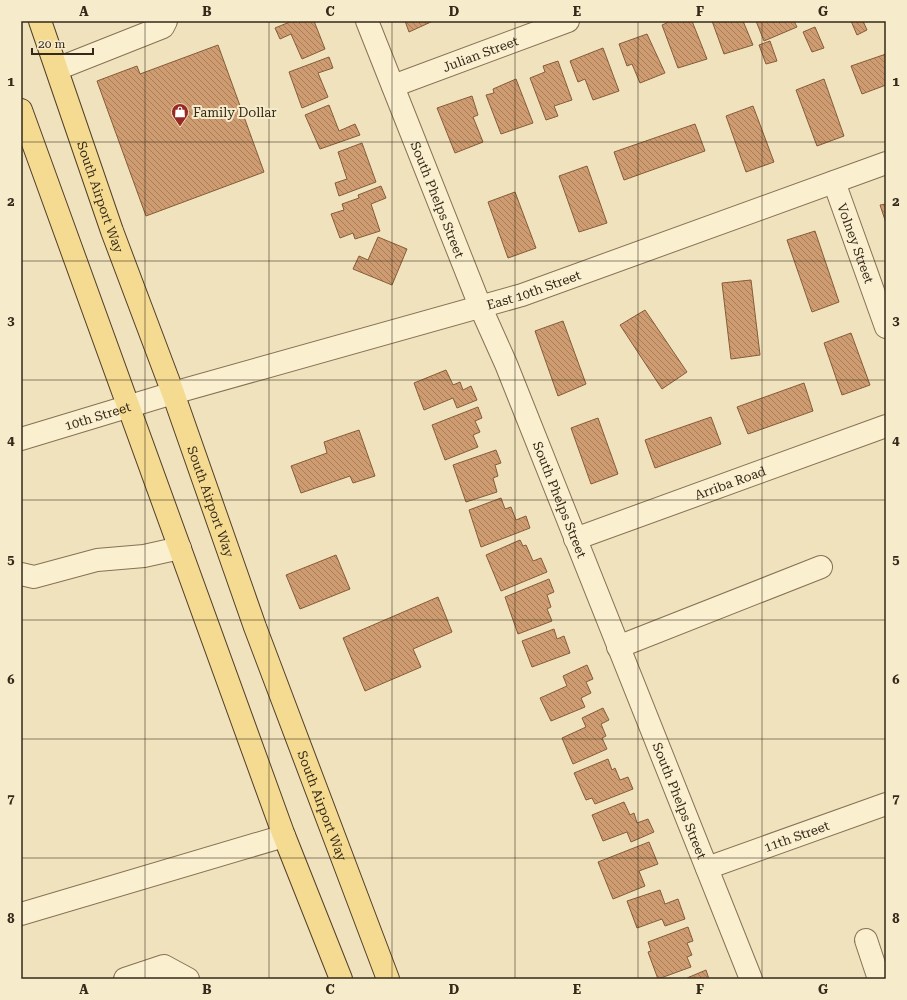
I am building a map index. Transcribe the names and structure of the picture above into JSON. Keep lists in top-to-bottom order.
{
  "streets": {
    "main road": ["South Airport Way"],
    "street": [
      "Julian Street",
      "South Phelps Street",
      "Volney Street",
      "East 10th Street",
      "10th Street",
      "Arriba Road",
      "11th Street"
    ]
  },
  "crossings": [
    ["Julian Street", "South Phelps Street"],
    ["South Airport Way", "East 10th Street"],
    ["South Airport Way", "10th Street"],
    ["South Phelps Street", "East 10th Street"],
    ["South Phelps Street", "Arriba Road"],
    ["South Phelps Street", "11th Street"],
    ["Volney Street", "East 10th Street"],
    ["East 10th Street", "10th Street"]
  ],
  "places": {
    "shop": ["Family Dollar"]
  },
  "scale_bar": "20 m",
  "grid": {
    "columns": [
      "A",
      "B",
      "C",
      "D",
      "E",
      "F",
      "G"
    ],
    "rows": [
      "1",
      "2",
      "3",
      "4",
      "5",
      "6",
      "7",
      "8"
    ]
  }
}
